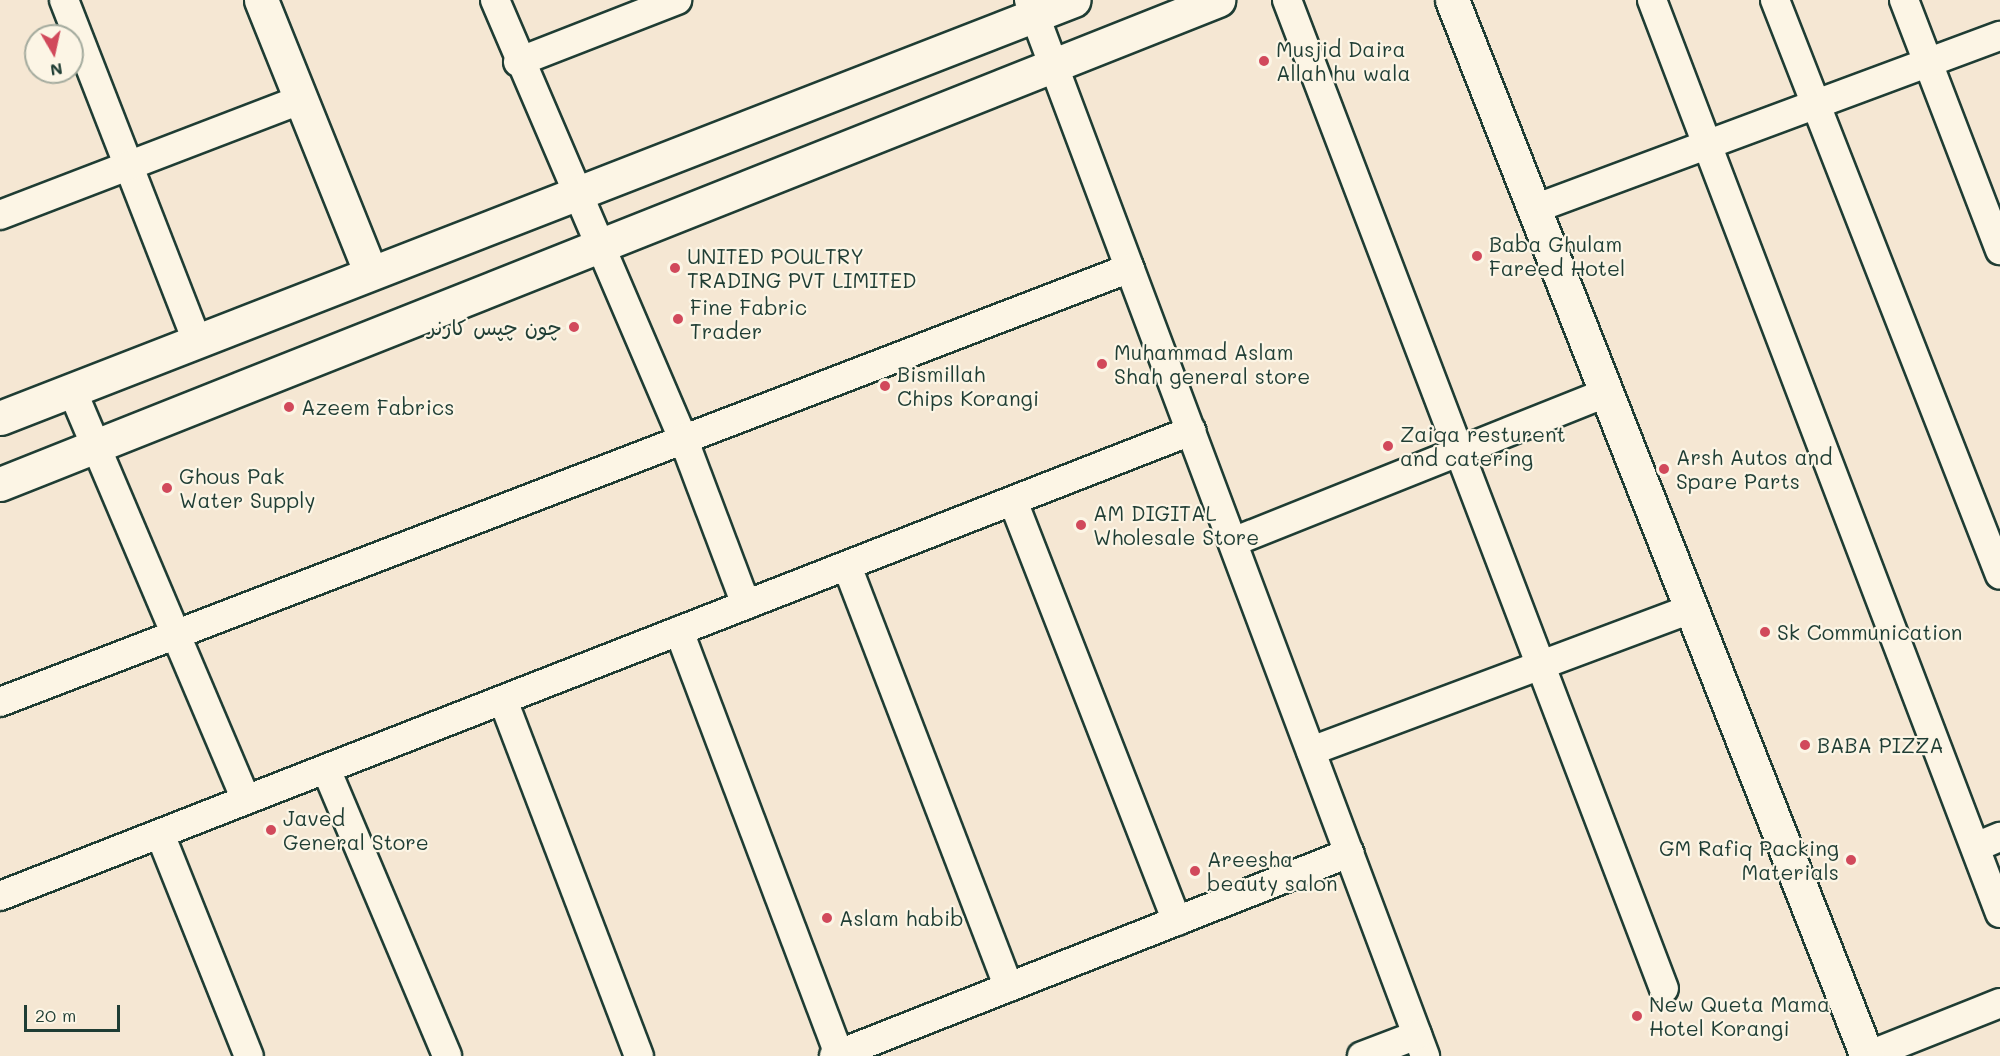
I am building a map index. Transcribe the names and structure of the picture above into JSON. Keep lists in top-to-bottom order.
{
  "places": [
    "Musjid Daira Allah hu wala",
    "Baba Ghulam Fareed Hotel",
    "UNITED POULTRY TRADING PVT LIMITED",
    "Fine Fabric Trader",
    "چون چپس کارنر",
    "Muhammad Aslam Shah general store",
    "Bismillah Chips Korangi",
    "Azeem Fabrics",
    "Zaiqa resturent and catering",
    "Arsh Autos and Spare Parts",
    "Ghous Pak Water Supply",
    "AM DIGITAL Wholesale Store",
    "Sk Communication",
    "BABA PIZZA",
    "Javed General Store",
    "GM Rafiq Packing Materials",
    "Areesha beauty salon",
    "Aslam habib",
    "New Queta Mama Hotel Korangi"
  ],
  "scale_bar": "20 m",
  "north": "bottom"
}
